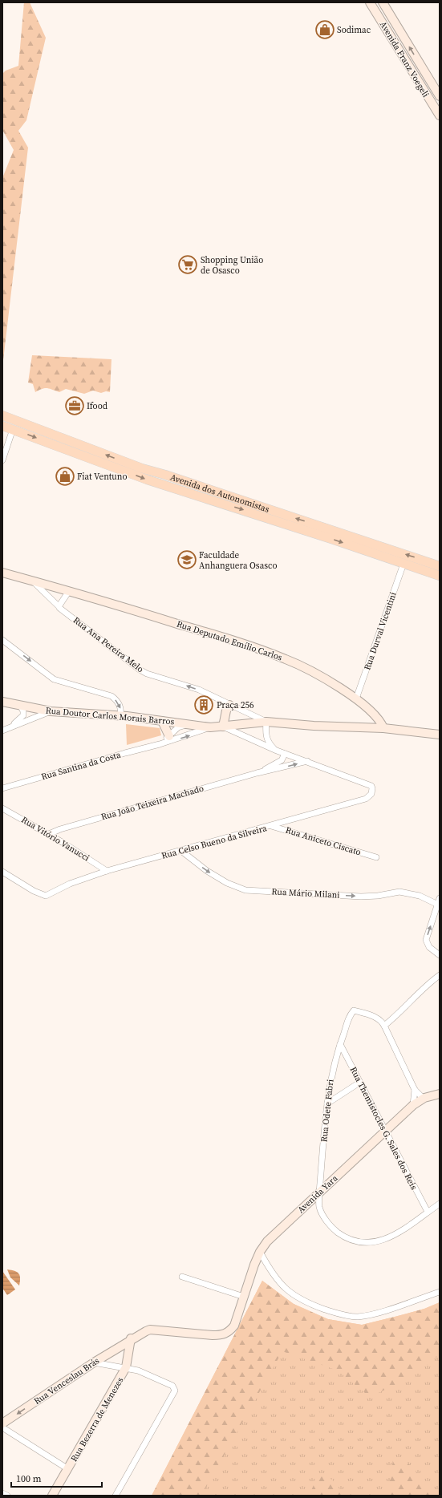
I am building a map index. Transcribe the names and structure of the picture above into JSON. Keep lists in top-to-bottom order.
{
  "streets": {
    "main road": ["Avenida dos Autonomistas"],
    "street": [
      "Avenida Franz Voegeli",
      "Rua Durval Vicentini",
      "Rua Deputado Emílio Carlos",
      "Rua Ana Pereira Melo",
      "Rua Doutor Carlos Morais Barros",
      "Rua Santina da Costa",
      "Rua João Teixeira Machado",
      "Rua Vitório Vanucci",
      "Rua Aniceto Ciscato",
      "Rua Celso Bueno da Silveira",
      "Rua Mário Milani",
      "Rua Odete Fabri",
      "Rua Themistocles G. Sales dos Reis",
      "Avenida Yara",
      "Rua Venceslau Brás",
      "Rua Bezerra de Menezes"
    ]
  },
  "crossings": [
    ["Avenida dos Autonomistas", "Rua Durval Vicentini"],
    ["Rua Durval Vicentini", "Rua Deputado Emílio Carlos"],
    ["Rua Deputado Emílio Carlos", "Rua Ana Pereira Melo"],
    ["Rua Doutor Carlos Morais Barros", "Rua Santina da Costa"],
    ["Rua Doutor Carlos Morais Barros", "Rua João Teixeira Machado"],
    ["Rua Doutor Carlos Morais Barros", "Rua Celso Bueno da Silveira"],
    ["Rua João Teixeira Machado", "Rua Vitório Vanucci"],
    ["Rua Vitório Vanucci", "Rua Celso Bueno da Silveira"],
    ["Rua Aniceto Ciscato", "Rua Celso Bueno da Silveira"],
    ["Rua Celso Bueno da Silveira", "Rua Mário Milani"],
    ["Rua Odete Fabri", "Rua Themistocles G. Sales dos Reis"],
    ["Rua Odete Fabri", "Avenida Yara"],
    ["Rua Themistocles G. Sales dos Reis", "Avenida Yara"],
    ["Avenida Yara", "Rua Venceslau Brás"],
    ["Rua Venceslau Brás", "Rua Bezerra de Menezes"]
  ],
  "one_way": ["Rua Ana Pereira Melo", "Rua Mário Milani", "Rua Venceslau Brás"],
  "places": {
    "shop": ["Sodimac", "Fiat Ventuno"],
    "supermarket": ["Shopping União de Osasco"],
    "office": ["Ifood"],
    "school or university": ["Faculdade Anhanguera Osasco"],
    "building": ["Praça 256"]
  },
  "scale_bar": "100 m"
}
